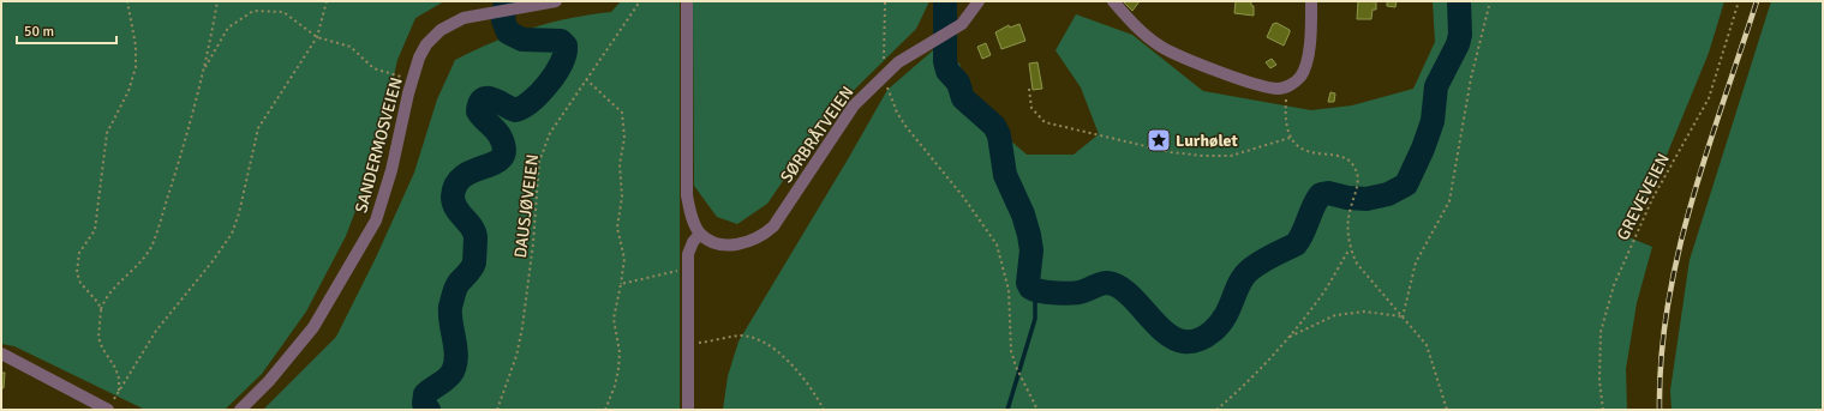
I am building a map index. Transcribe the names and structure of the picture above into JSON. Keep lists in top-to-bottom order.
{
  "streets": {
    "street": ["SØRBRÅTVEIEN", "SANDERMOSVEIEN"],
    "path": ["GREVEVEIEN", "DAUSJØVEIEN"]
  },
  "places": {
    "place": ["Lurhølet"]
  },
  "scale_bar": "50 m"
}
